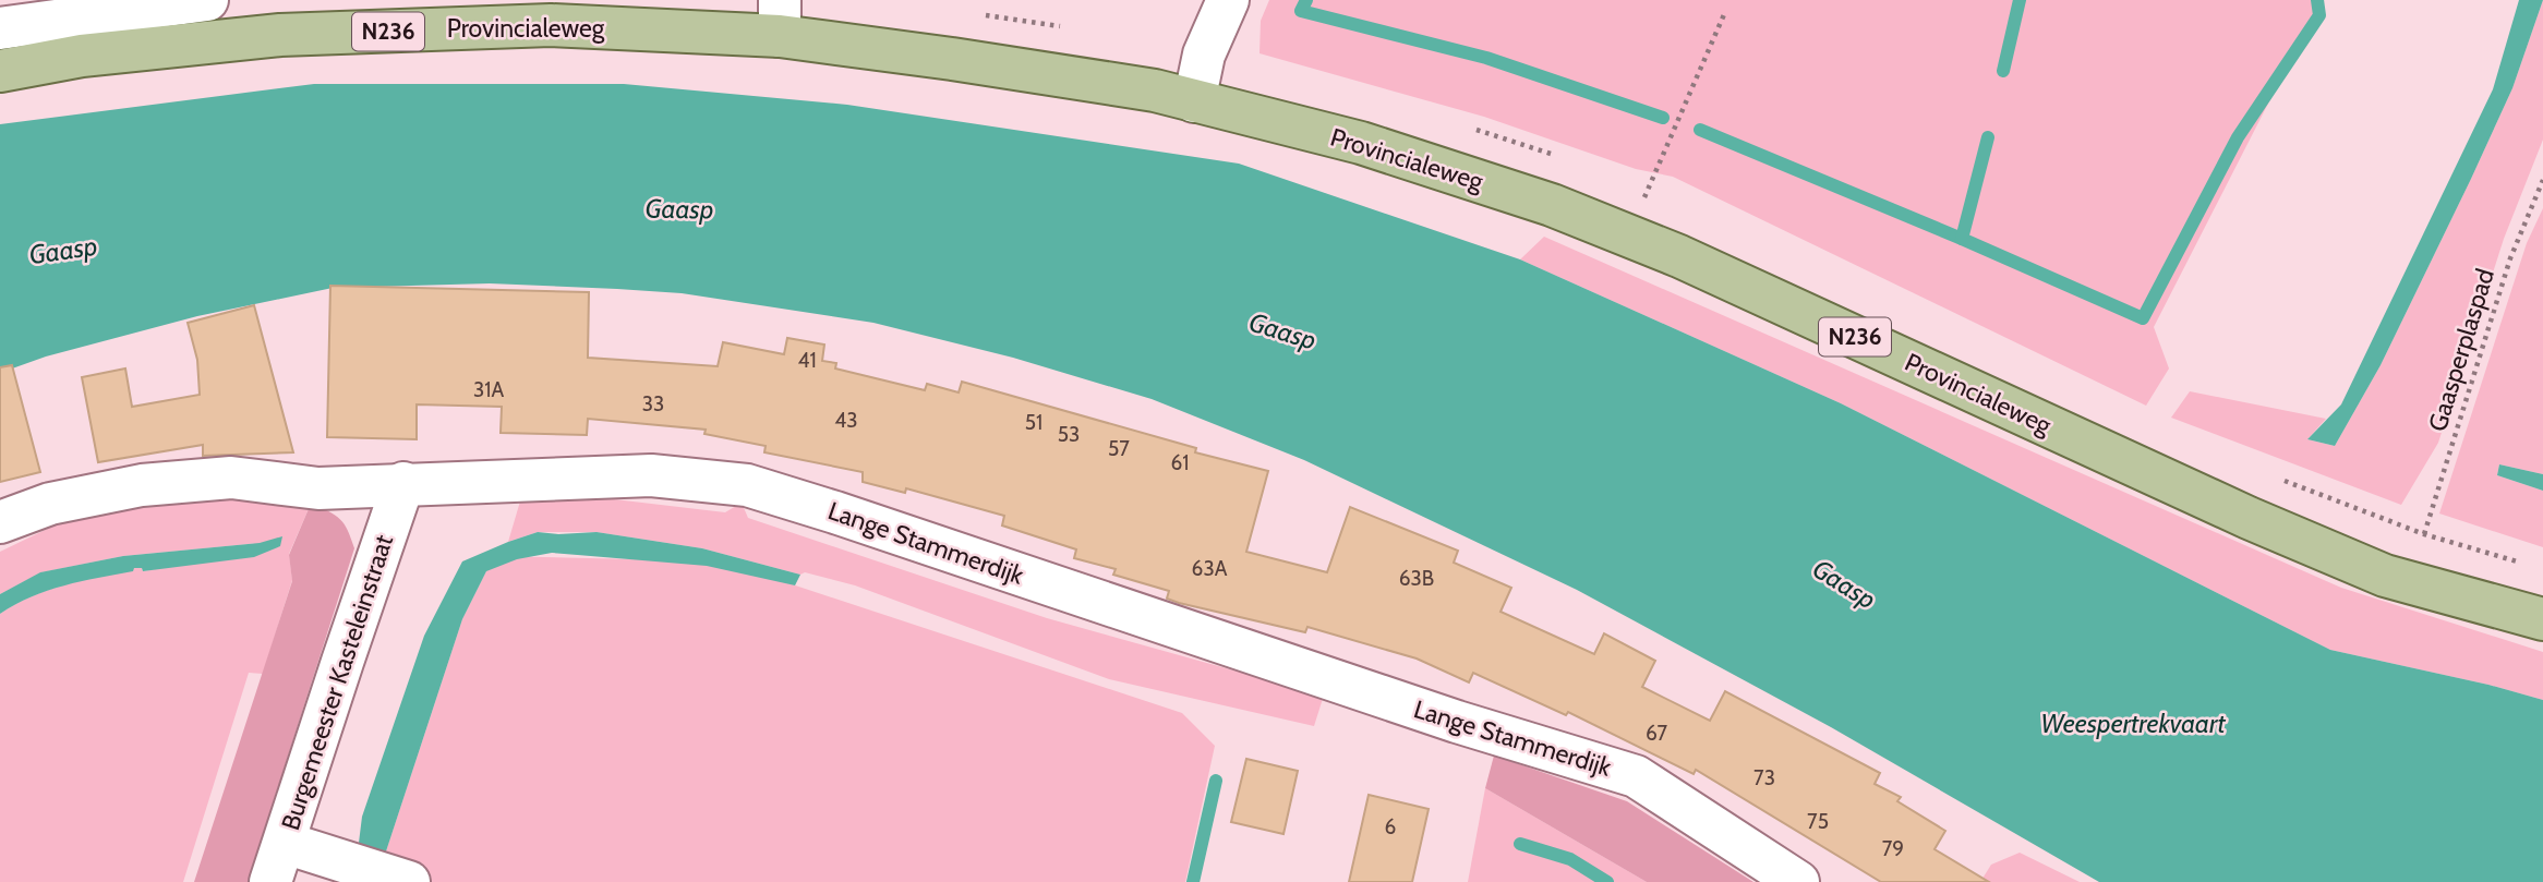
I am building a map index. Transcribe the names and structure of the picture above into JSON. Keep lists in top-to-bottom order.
{
  "streets": {
    "main road": ["Provincialeweg", "N236"],
    "street": ["Lange Stammerdijk", "Burgemeester Kasteleinstraat"],
    "path": ["Gaasperplaspad"]
  },
  "crossings": [
    ["Lange Stammerdijk", "Burgemeester Kasteleinstraat"]
  ],
  "water": ["Gaasp", "Weespertrekvaart"],
  "house_numbers": [
    "41",
    "31A",
    "33",
    "43",
    "51",
    "53",
    "57",
    "61",
    "63A",
    "63B",
    "67",
    "73",
    "75",
    "6",
    "79"
  ]
}
